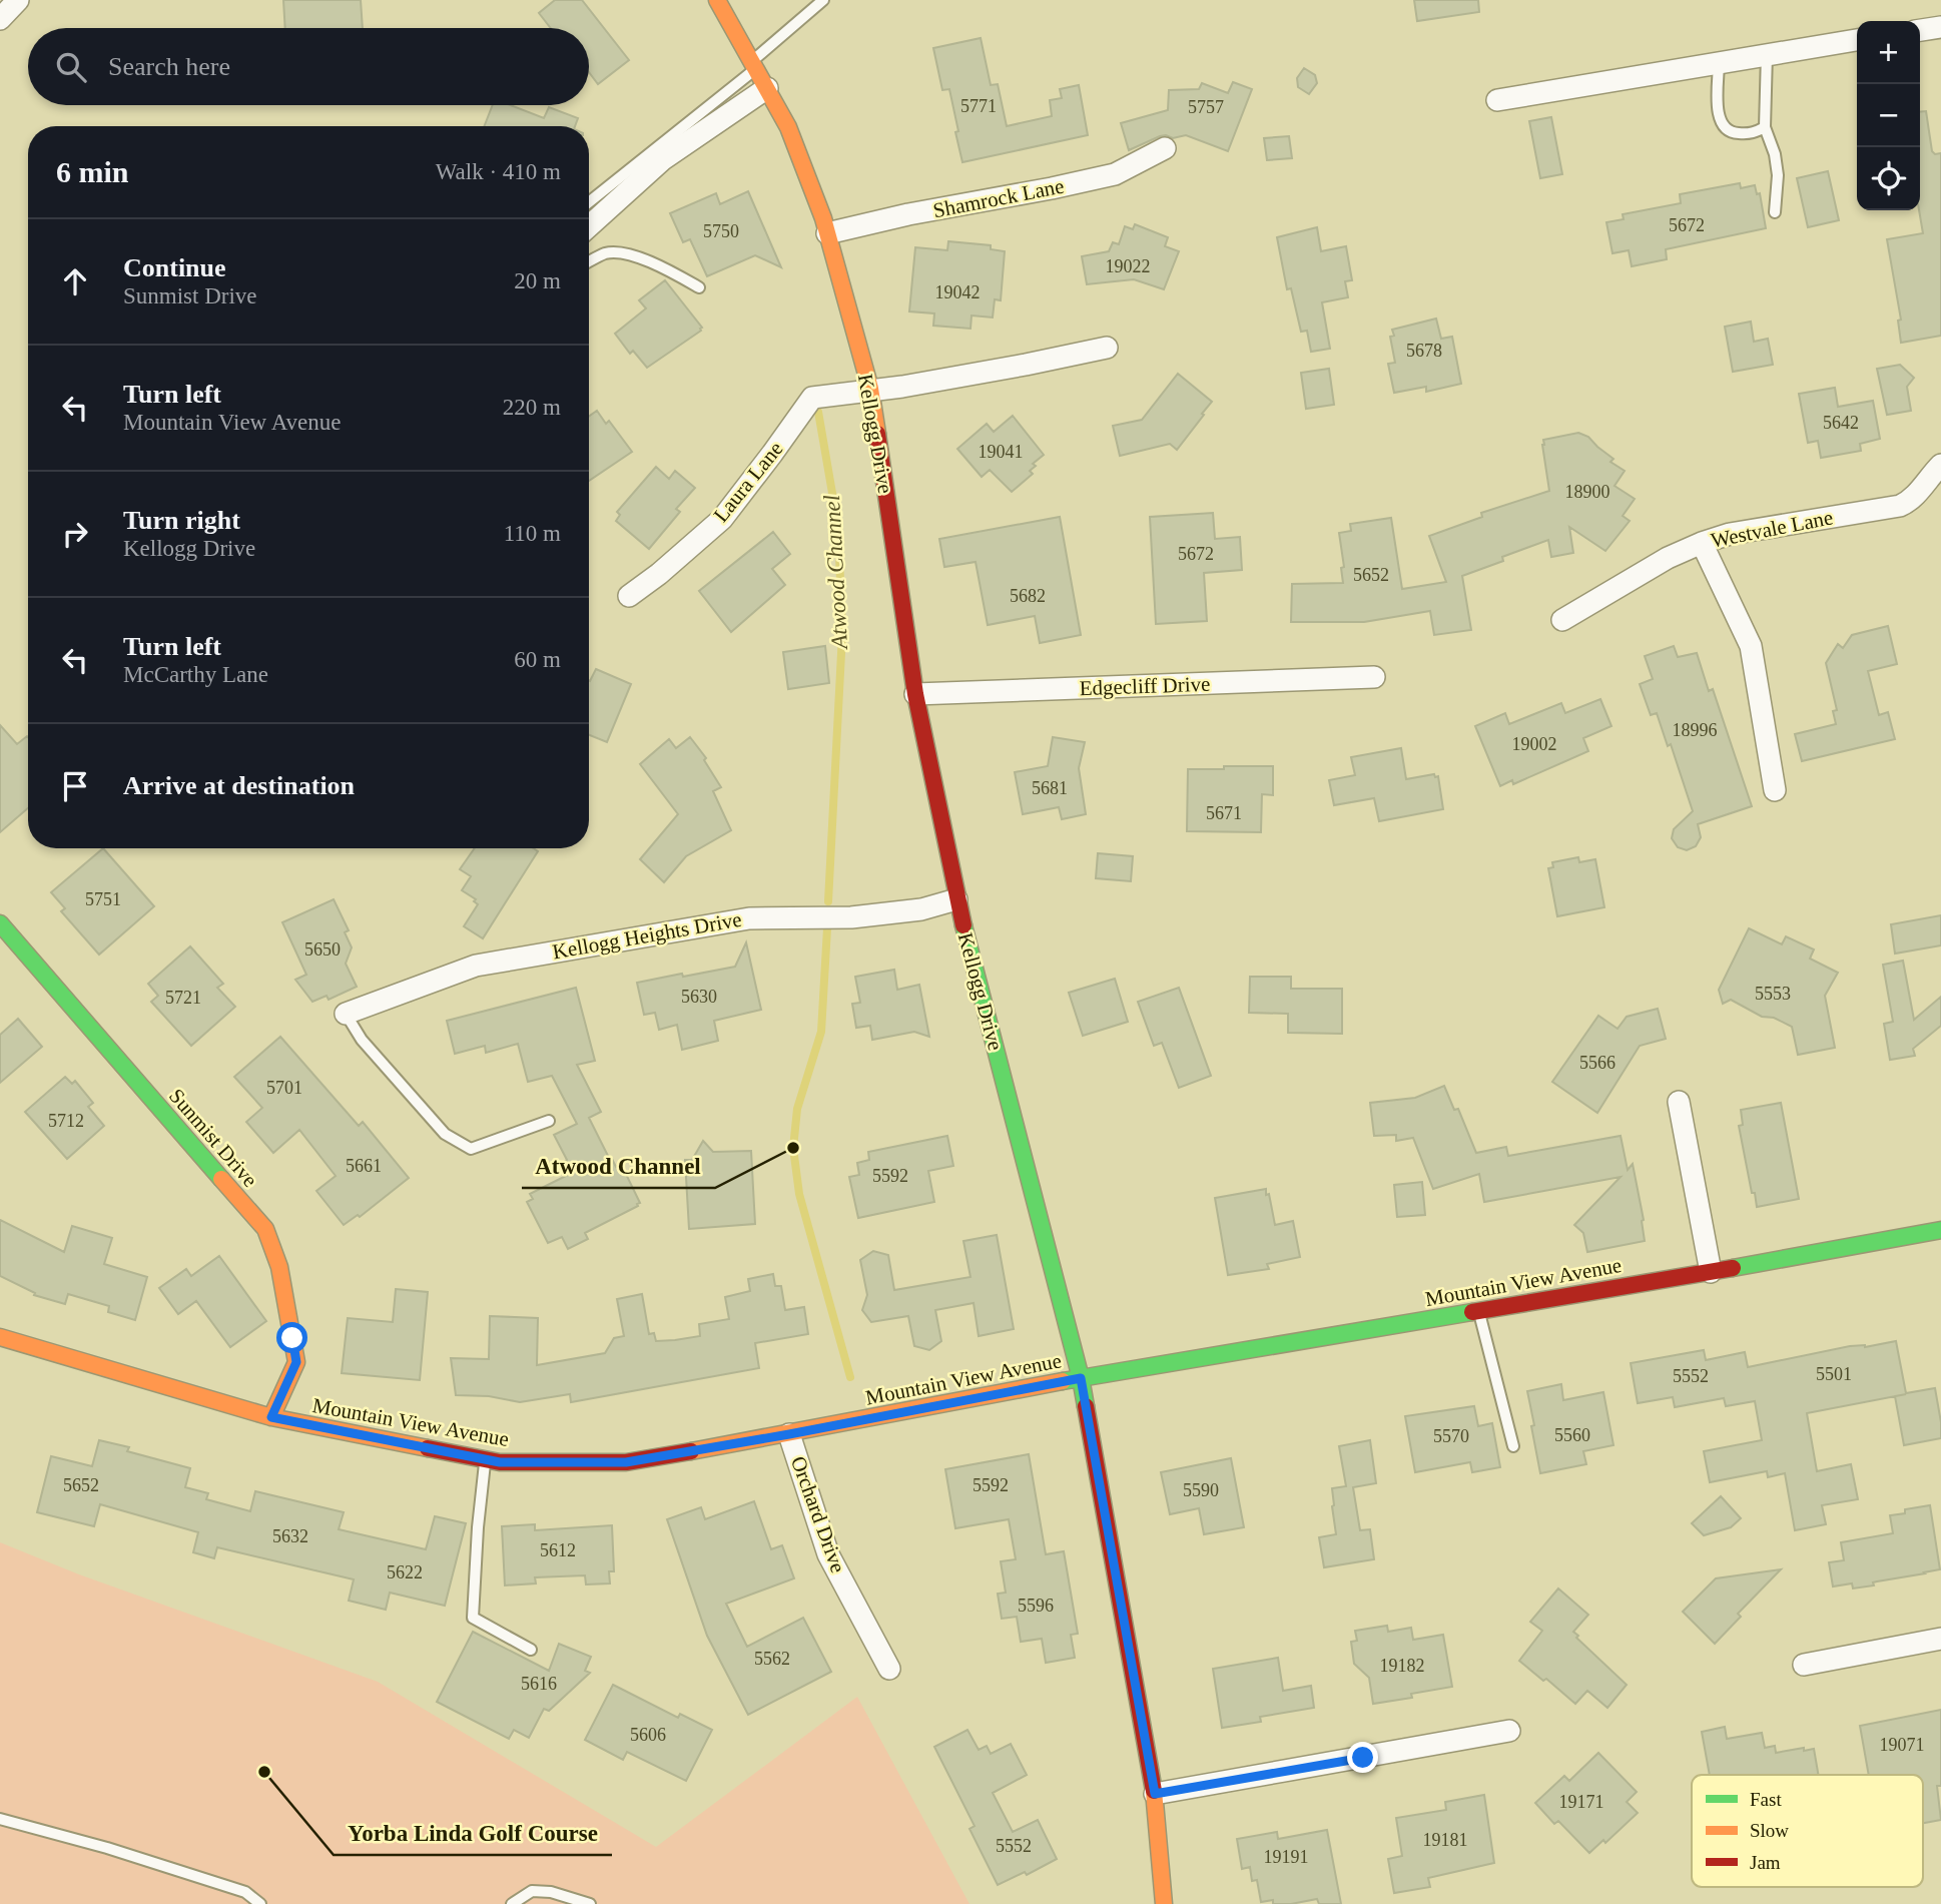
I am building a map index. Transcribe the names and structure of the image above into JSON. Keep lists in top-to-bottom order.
{
  "streets": {
    "street": [
      "Shamrock Lane",
      "Kellogg Drive",
      "Laura Lane",
      "Westvale Lane",
      "Edgecliff Drive",
      "Kellogg Heights Drive",
      "Sunmist Drive",
      "Mountain View Avenue",
      "Orchard Drive"
    ]
  },
  "crossings": [
    ["Shamrock Lane", "Kellogg Drive"],
    ["Kellogg Drive", "Laura Lane"],
    ["Kellogg Drive", "Edgecliff Drive"],
    ["Kellogg Drive", "Kellogg Heights Drive"],
    ["Kellogg Drive", "Mountain View Avenue"],
    ["Sunmist Drive", "Mountain View Avenue"],
    ["Mountain View Avenue", "Orchard Drive"]
  ],
  "water": ["Atwood Channel"],
  "places": ["Atwood Channel", "Yorba Linda Golf Course"],
  "house_numbers": [
    "5771",
    "5757",
    "5672",
    "5750",
    "19022",
    "19042",
    "5678",
    "5642",
    "19041",
    "18900",
    "5672",
    "5652",
    "5682",
    "18996",
    "19002",
    "5681",
    "5671",
    "5751",
    "5650",
    "5553",
    "5630",
    "5721",
    "5566",
    "5701",
    "5712",
    "5661",
    "5592",
    "5501",
    "5552",
    "5560",
    "5570",
    "5652",
    "5592",
    "5590",
    "5632",
    "5612",
    "5622",
    "5596",
    "5562",
    "19182",
    "5616",
    "5606",
    "19071",
    "19171",
    "19181",
    "5552",
    "19191"
  ],
  "legend": ["Fast", "Slow", "Jam"],
  "page": {
    "map_buttons": ["+", "−"],
    "search": "Search here",
    "heading": ["6 min", "Walk · 410 m"],
    "list": [
      ["Continue", "Sunmist Drive", "20 m"],
      ["Turn left", "Mountain View Avenue", "220 m"],
      ["Turn right", "Kellogg Drive", "110 m"],
      ["Turn left", "McCarthy Lane", "60 m"],
      "Arrive at destination"
    ]
  }
}
